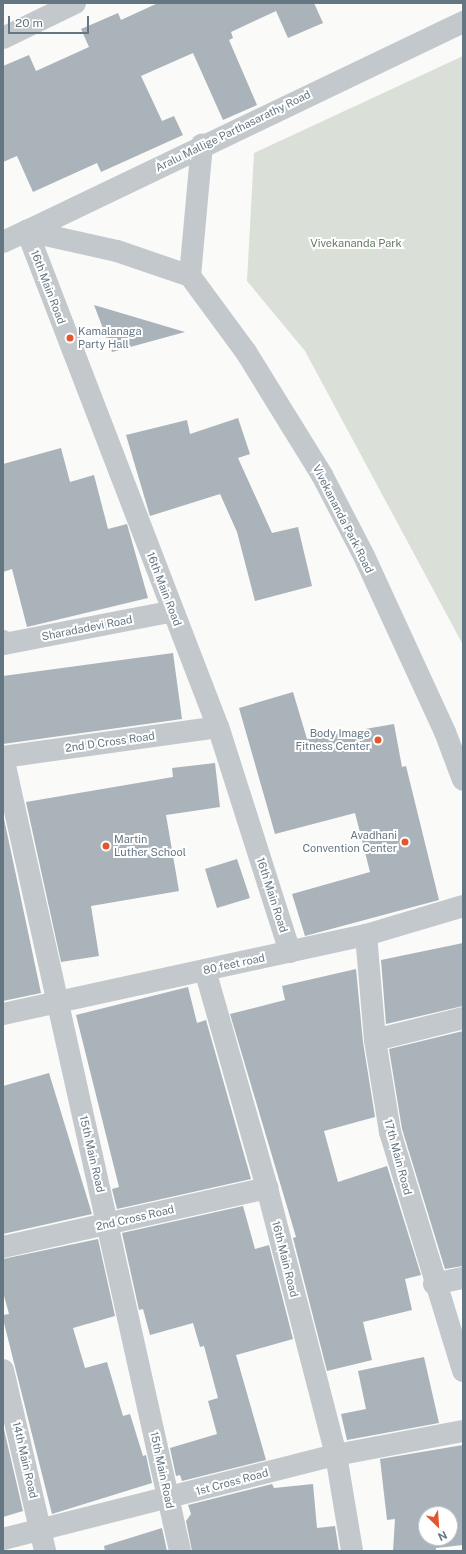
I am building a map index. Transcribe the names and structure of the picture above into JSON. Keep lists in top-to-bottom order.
{
  "streets": {
    "street": [
      "Aralu Mallige Parthasarathy Road",
      "16th Main Road",
      "Vivekananda Park Road",
      "Sharadadevi Road",
      "2nd D Cross Road",
      "80 feet road",
      "15th Main Road",
      "17th Main Road",
      "2nd Cross Road",
      "14th Main Road",
      "1st Cross Road"
    ]
  },
  "crossings": [
    ["Aralu Mallige Parthasarathy Road", "16th Main Road"],
    ["16th Main Road", "Sharadadevi Road"],
    ["16th Main Road", "2nd D Cross Road"],
    ["16th Main Road", "80 feet road"],
    ["16th Main Road", "2nd Cross Road"],
    ["16th Main Road", "1st Cross Road"],
    ["2nd D Cross Road", "15th Main Road"],
    ["80 feet road", "15th Main Road"],
    ["80 feet road", "17th Main Road"],
    ["15th Main Road", "2nd Cross Road"],
    ["15th Main Road", "1st Cross Road"],
    ["14th Main Road", "1st Cross Road"]
  ],
  "parks": ["Vivekananda Park"],
  "places": [
    "Kamalanaga Party Hall",
    "Body Image Fitness Center",
    "Avadhani Convention Center",
    "Martin Luther School"
  ],
  "scale_bar": "20 m",
  "north": "bottom right"
}
